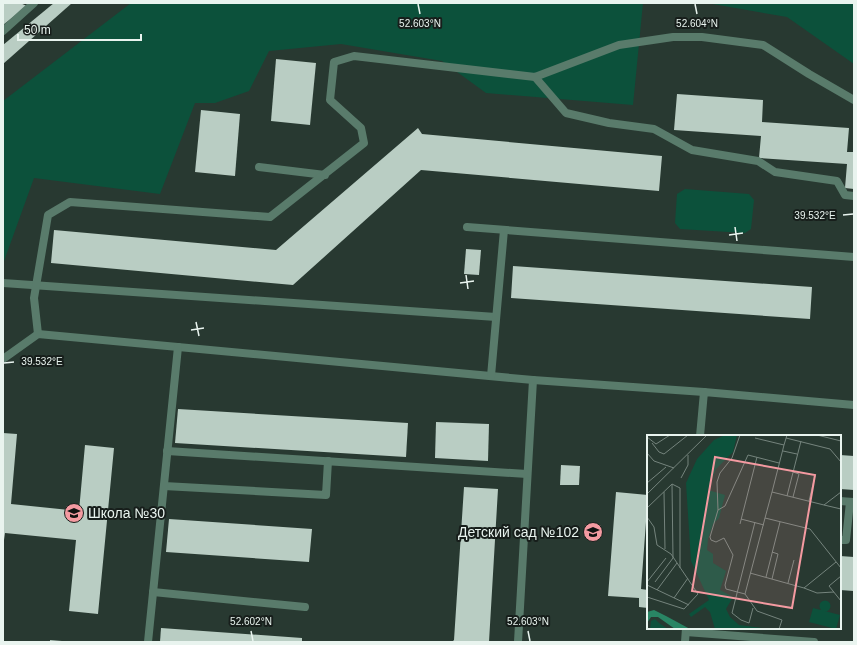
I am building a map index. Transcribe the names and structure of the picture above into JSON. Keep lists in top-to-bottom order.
{
  "places": {
    "school or university": ["Школа №30", "Детский сад №102"]
  },
  "scale_bar": "50 m",
  "coordinates": [
    "52.604°N",
    "52.603°N",
    "39.532°E",
    "52.602°N"
  ]
}
